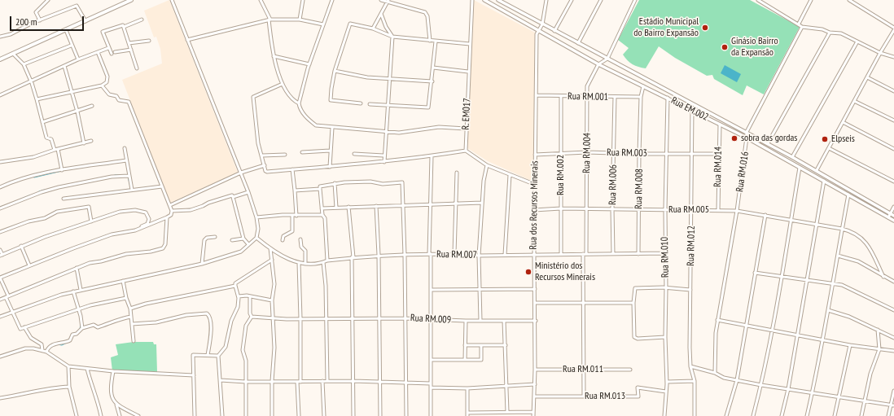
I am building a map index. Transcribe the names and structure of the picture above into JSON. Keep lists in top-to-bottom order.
{
  "streets": {
    "street": [
      "Rua RM.001",
      "Rua EM.002",
      "R. EM017",
      "Rua RM.004",
      "Rua RM.003",
      "Rua RM.014",
      "Rua RM.016",
      "Rua RM.002",
      "Rua RM.006",
      "Rua RM.008",
      "Rua dos Recursos Minerais",
      "Rua RM.005",
      "Rua RM.012",
      "Rua RM.007",
      "Rua RM.010",
      "Rua RM.009",
      "Rua RM.011",
      "Rua RM.013"
    ]
  },
  "crossings": [
    ["Rua RM.001", "Rua RM.004"],
    ["Rua RM.001", "Rua RM.002"],
    ["Rua RM.001", "Rua RM.006"],
    ["Rua RM.001", "Rua RM.008"],
    ["Rua RM.001", "Rua dos Recursos Minerais"],
    ["Rua EM.002", "Rua RM.004"],
    ["Rua EM.002", "Rua RM.014"],
    ["Rua EM.002", "Rua RM.016"],
    ["Rua EM.002", "Rua RM.008"],
    ["Rua EM.002", "Rua dos Recursos Minerais"],
    ["Rua EM.002", "Rua RM.012"],
    ["Rua EM.002", "Rua RM.010"],
    ["Rua RM.004", "Rua RM.003"],
    ["Rua RM.004", "Rua RM.005"],
    ["Rua RM.004", "Rua RM.007"],
    ["Rua RM.003", "Rua RM.014"],
    ["Rua RM.003", "Rua RM.002"],
    ["Rua RM.003", "Rua RM.006"],
    ["Rua RM.003", "Rua RM.008"],
    ["Rua RM.003", "Rua dos Recursos Minerais"],
    ["Rua RM.003", "Rua RM.012"],
    ["Rua RM.003", "Rua RM.010"],
    ["Rua RM.014", "Rua RM.005"],
    ["Rua RM.016", "Rua RM.005"],
    ["Rua RM.002", "Rua RM.005"],
    ["Rua RM.002", "Rua RM.007"],
    ["Rua RM.006", "Rua RM.005"],
    ["Rua RM.006", "Rua RM.007"],
    ["Rua RM.008", "Rua RM.005"],
    ["Rua RM.008", "Rua RM.007"],
    ["Rua dos Recursos Minerais", "Rua RM.005"],
    ["Rua dos Recursos Minerais", "Rua RM.007"],
    ["Rua dos Recursos Minerais", "Rua RM.009"],
    ["Rua dos Recursos Minerais", "Rua RM.011"],
    ["Rua dos Recursos Minerais", "Rua RM.013"],
    ["Rua RM.005", "Rua RM.012"],
    ["Rua RM.005", "Rua RM.010"],
    ["Rua RM.007", "Rua RM.010"],
    ["Rua RM.010", "Rua RM.013"]
  ],
  "places": [
    "Estádio Municipal do Bairro Expansão",
    "Ginásio Bairro da Expansão",
    "sobra das gordas",
    "Elpseis",
    "Ministério dos Recursos Minerais"
  ],
  "scale_bar": "200 m"
}
